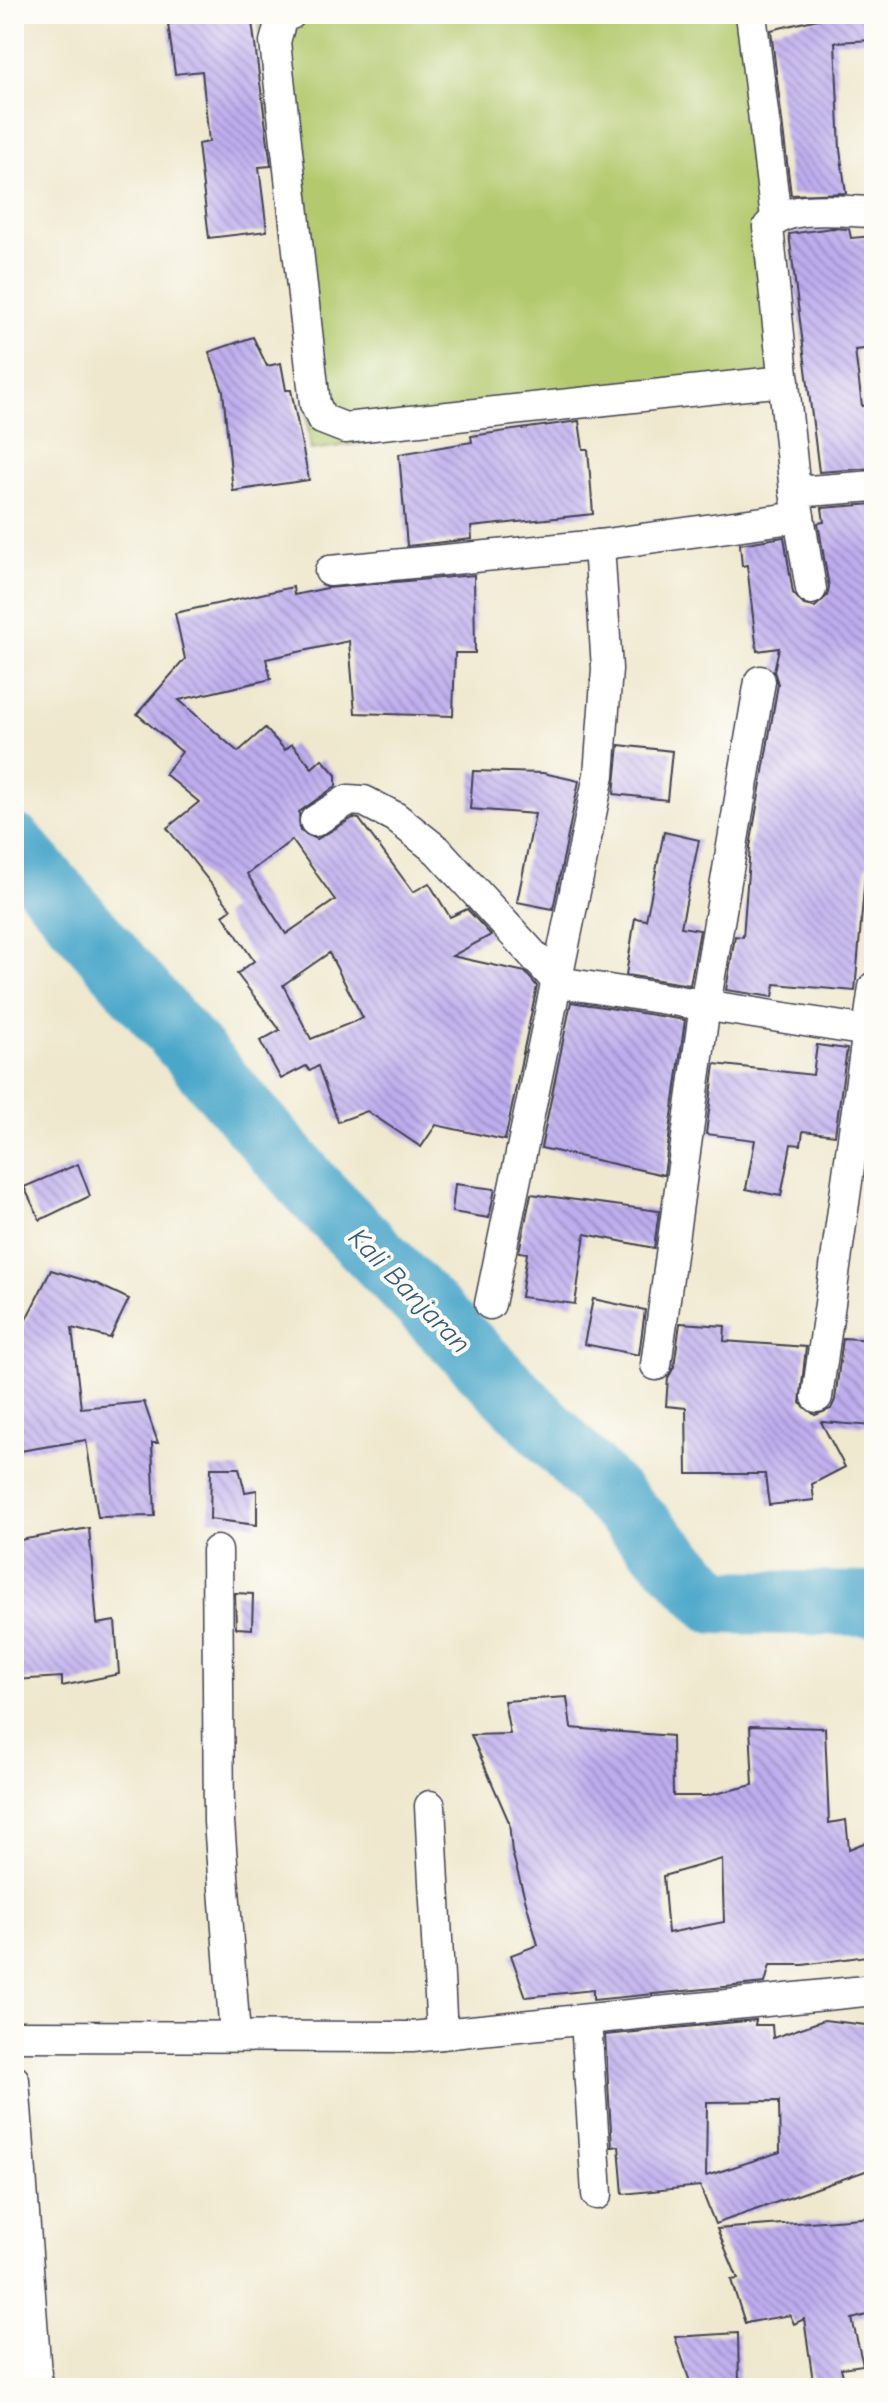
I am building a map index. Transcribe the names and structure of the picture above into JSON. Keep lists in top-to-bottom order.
{
  "water": ["Kali Banjaran"]
}
